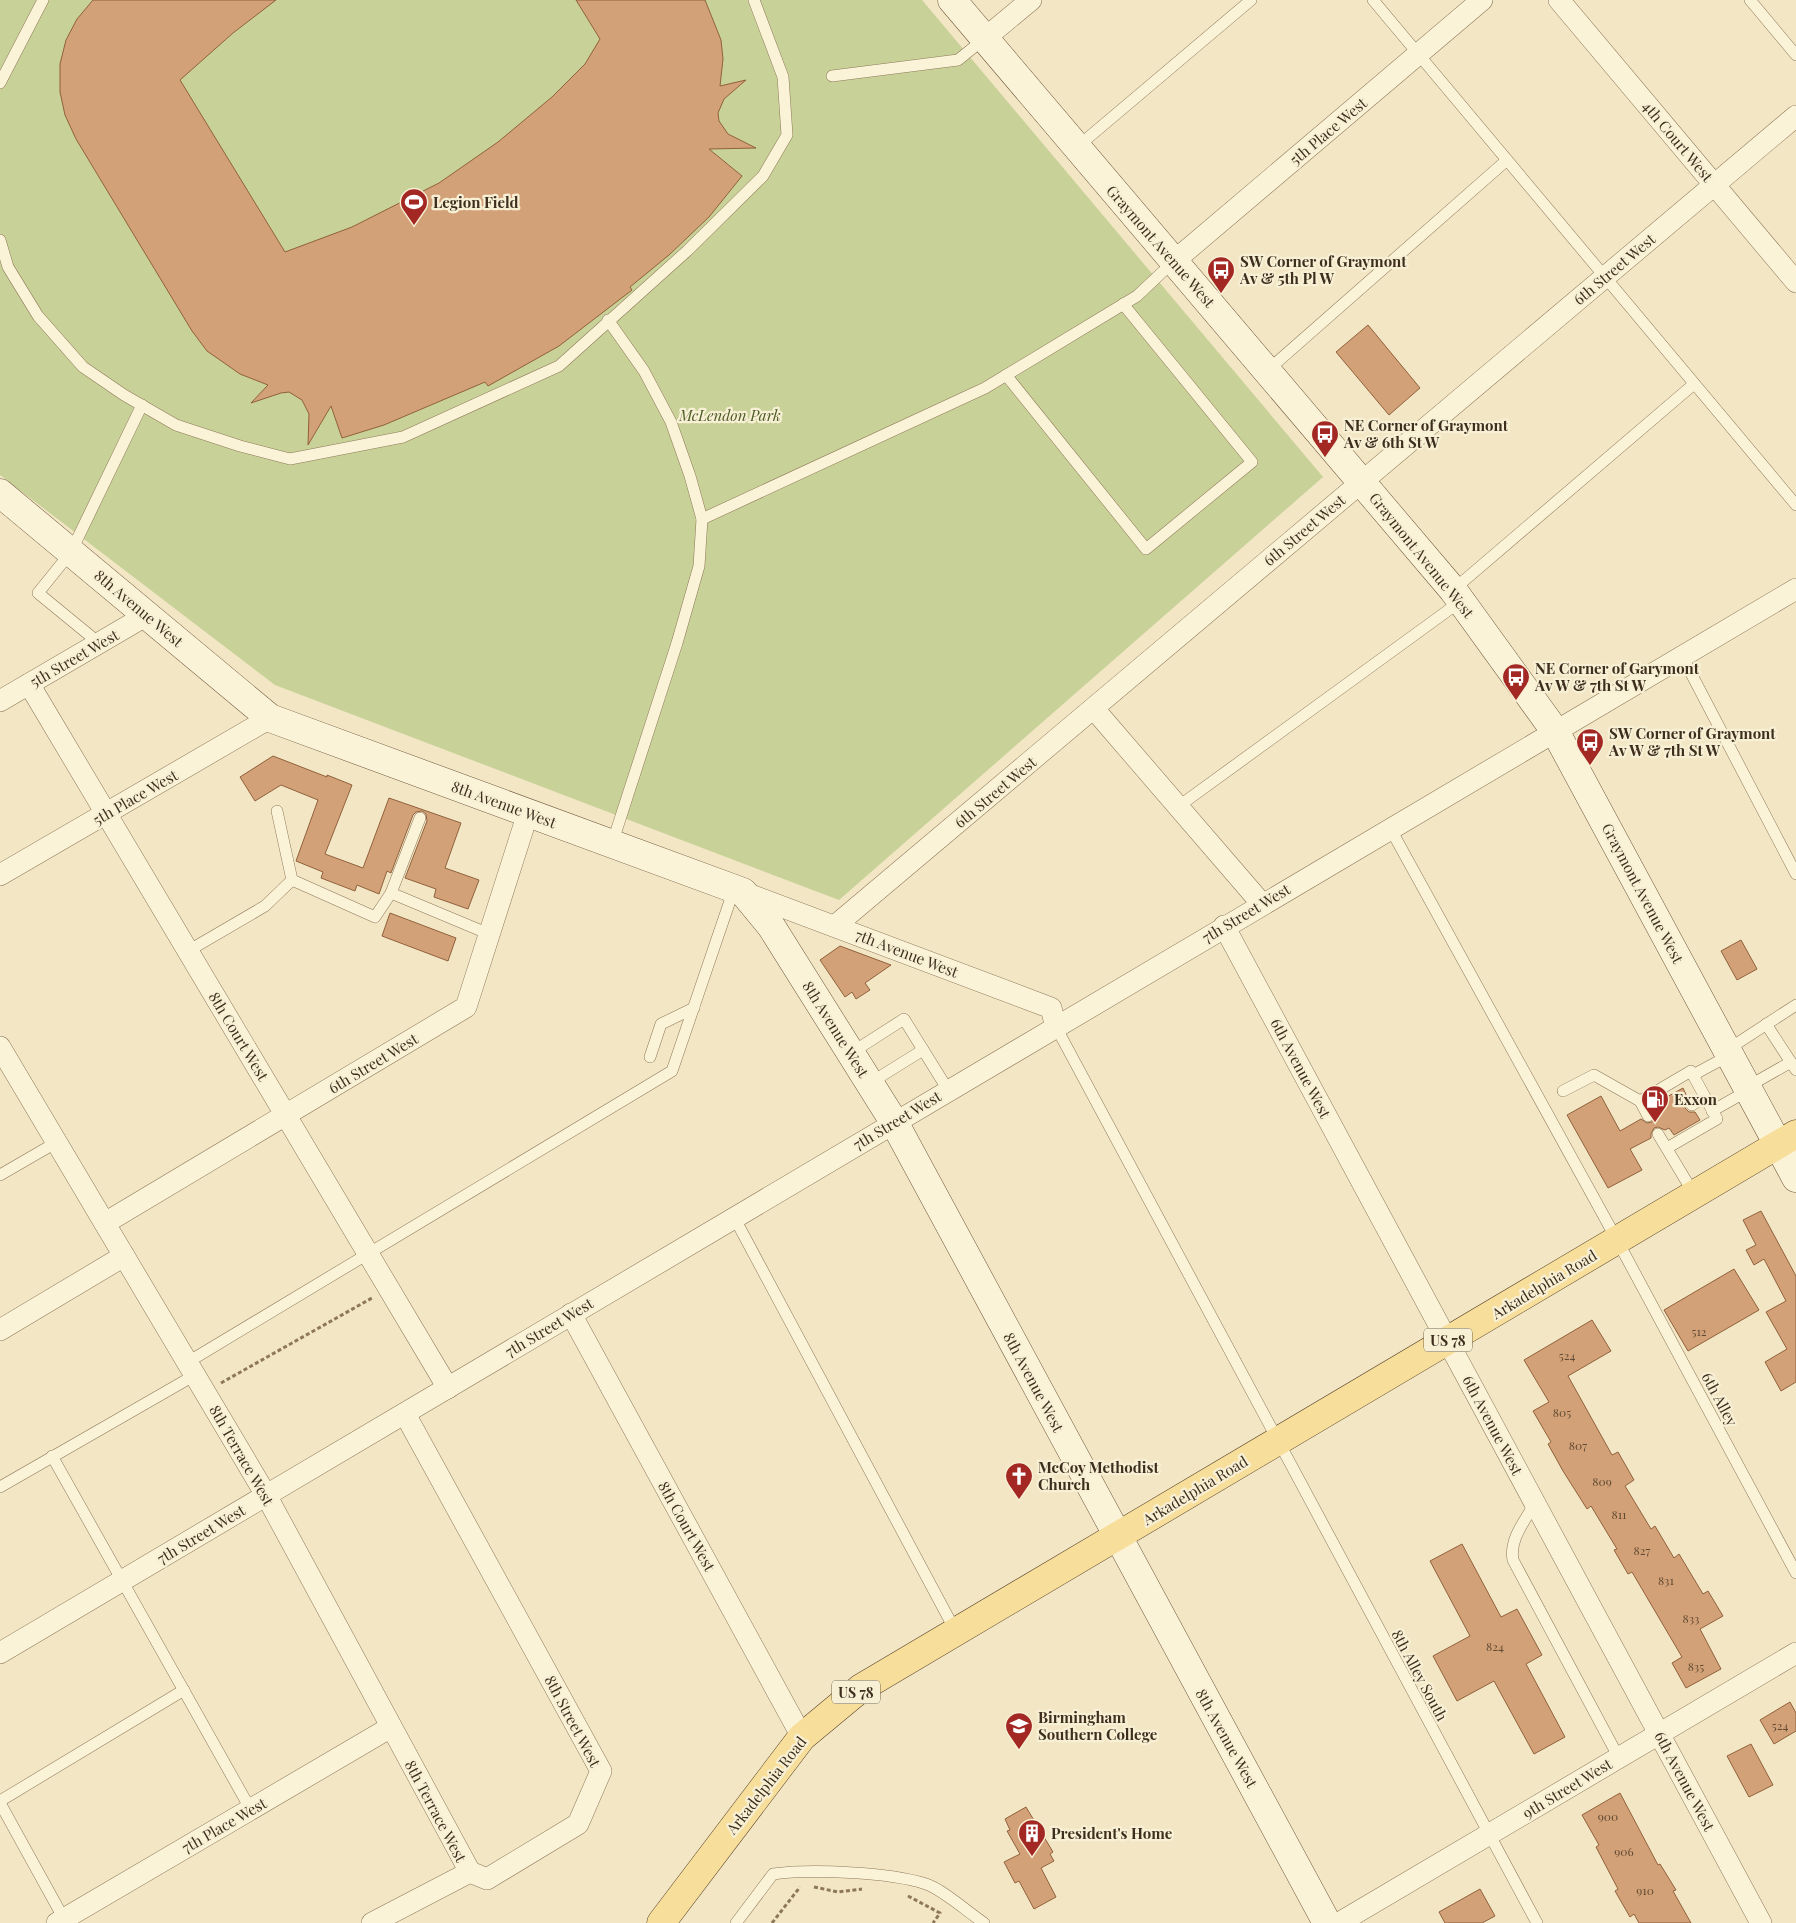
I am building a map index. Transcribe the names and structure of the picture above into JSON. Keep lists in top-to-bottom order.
{
  "streets": {
    "main road": [
      "Graymont Avenue West",
      "8th Avenue West",
      "Arkadelphia Road",
      "US 78"
    ],
    "street": [
      "5th Place West",
      "4th Court West",
      "6th Street West",
      "5th Street West",
      "7th Street West",
      "7th Avenue West",
      "8th Court West",
      "6th Avenue West",
      "8th Terrace West",
      "8th Street West",
      "9th Street West",
      "7th Place West"
    ],
    "lane": ["6th Alley", "8th Alley South"]
  },
  "crossings": [
    ["5th Place West", "Graymont Avenue West"],
    ["5th Place West", "8th Avenue West"],
    ["5th Place West", "8th Court West"],
    ["4th Court West", "6th Street West"],
    ["Graymont Avenue West", "6th Street West"],
    ["Graymont Avenue West", "7th Street West"],
    ["Graymont Avenue West", "Arkadelphia Road"],
    ["6th Street West", "8th Avenue West"],
    ["6th Street West", "7th Avenue West"],
    ["6th Street West", "8th Court West"],
    ["6th Street West", "8th Terrace West"],
    ["8th Avenue West", "5th Street West"],
    ["8th Avenue West", "7th Street West"],
    ["8th Avenue West", "7th Avenue West"],
    ["8th Avenue West", "Arkadelphia Road"],
    ["5th Street West", "8th Court West"],
    ["7th Street West", "7th Avenue West"],
    ["7th Street West", "8th Court West"],
    ["7th Street West", "6th Avenue West"],
    ["7th Street West", "6th Alley"],
    ["7th Street West", "8th Terrace West"],
    ["7th Street West", "8th Alley South"],
    ["7th Street West", "8th Street West"],
    ["7th Avenue West", "8th Alley South"],
    ["8th Court West", "Arkadelphia Road"],
    ["6th Avenue West", "Arkadelphia Road"],
    ["6th Avenue West", "9th Street West"],
    ["Arkadelphia Road", "6th Alley"],
    ["Arkadelphia Road", "8th Alley South"],
    ["8th Terrace West", "8th Street West"],
    ["8th Terrace West", "7th Place West"],
    ["8th Alley South", "9th Street West"]
  ],
  "parks": ["McLendon Park"],
  "places": {
    "sports": ["Legion Field"],
    "bus stop": [
      "SW Corner of Graymont Av & 5th Pl W",
      "NE Corner of Graymont Av & 6th St W",
      "NE Corner of Garymont Av W & 7th St W",
      "SW Corner of Graymont Av W & 7th St W"
    ],
    "fuel station": ["Exxon"],
    "church": ["McCoy Methodist Church"],
    "school or university": ["Birmingham Southern College"],
    "building": ["President's Home"]
  },
  "house_numbers": [
    "512",
    "524",
    "805",
    "807",
    "809",
    "811",
    "827",
    "831",
    "833",
    "824",
    "835",
    "524",
    "900",
    "906",
    "910"
  ]
}
